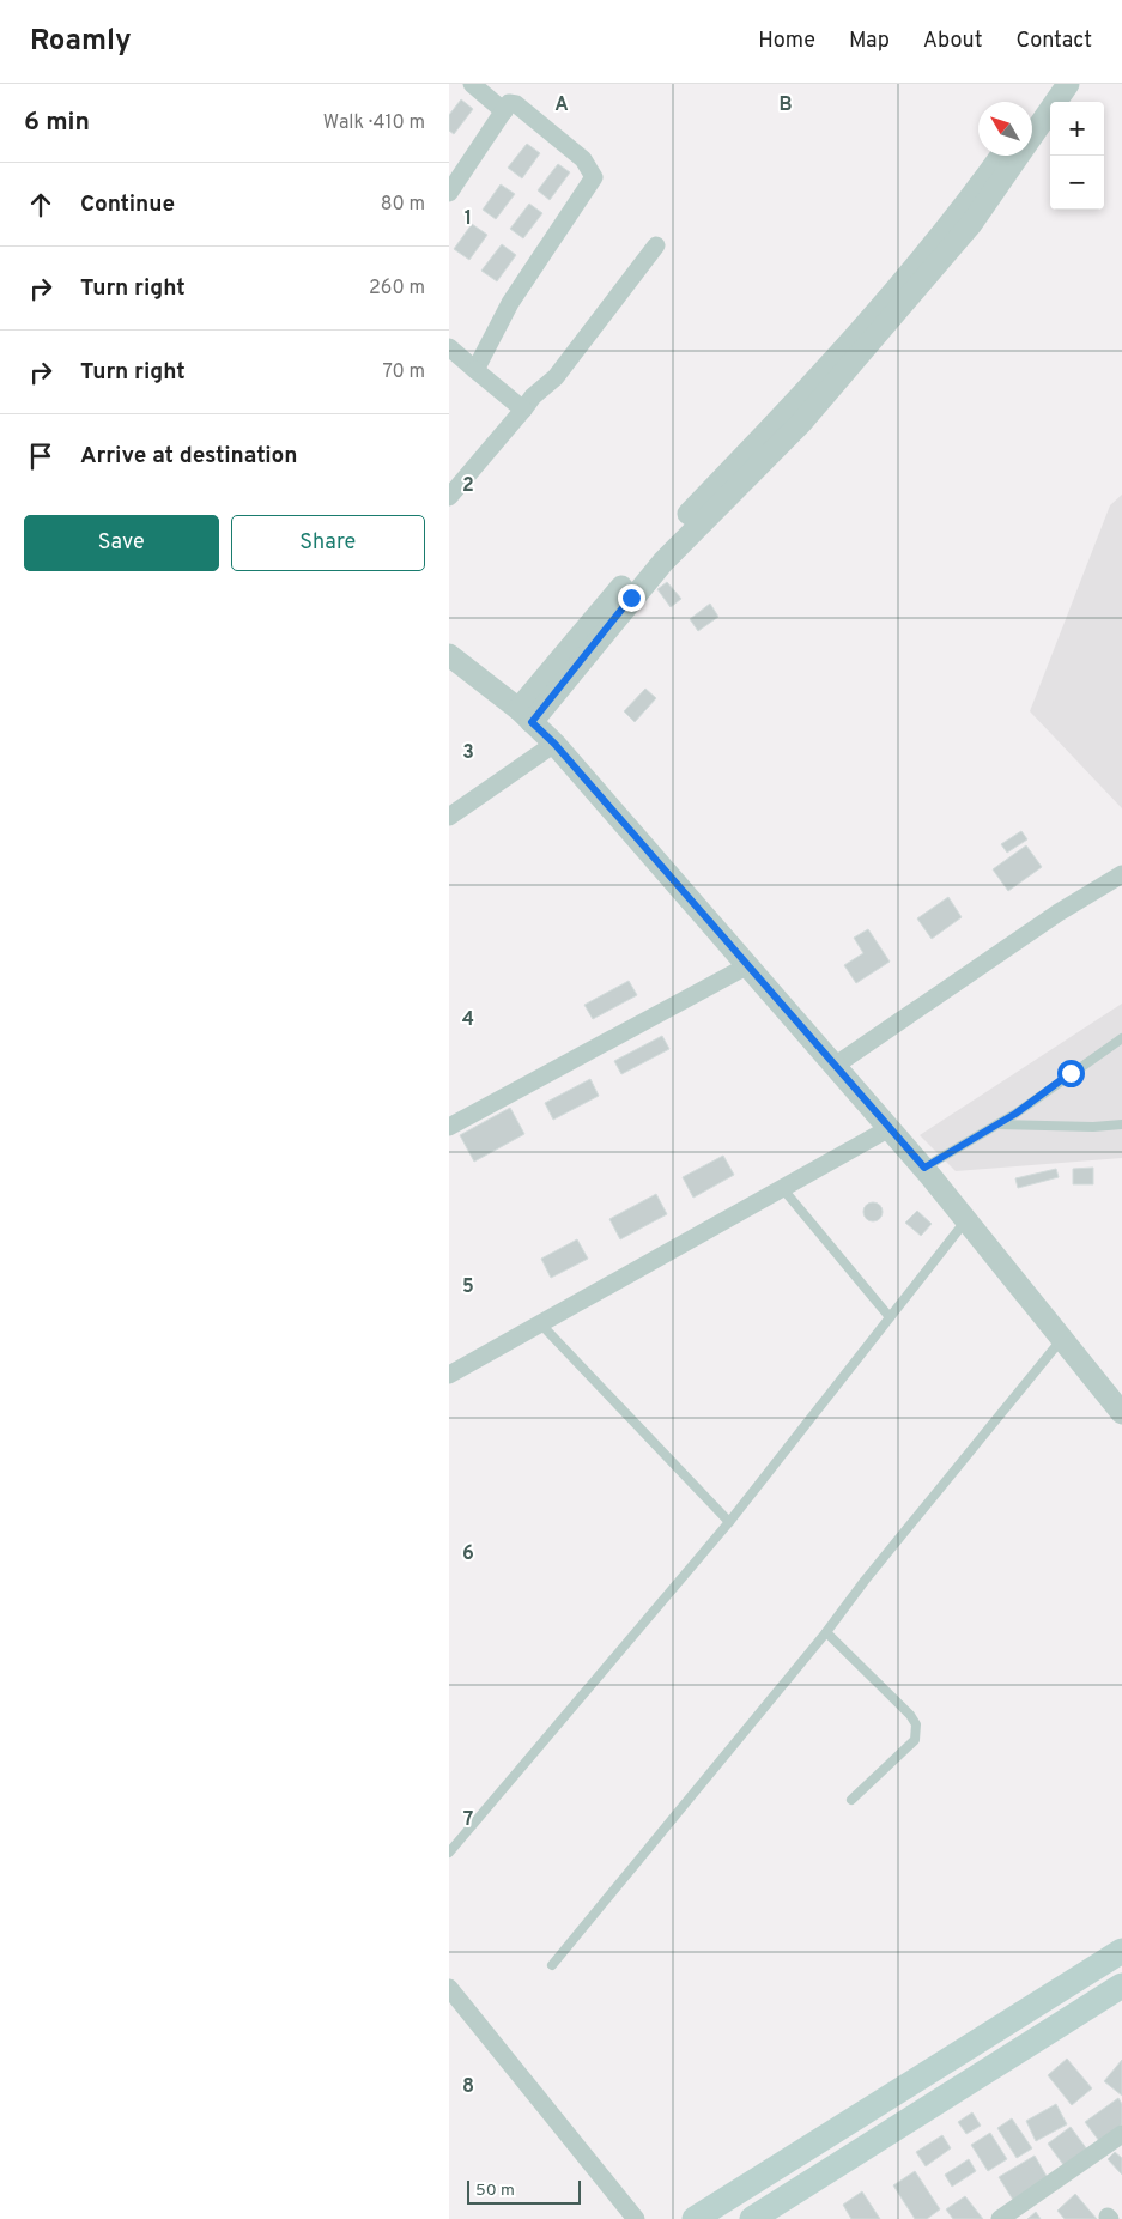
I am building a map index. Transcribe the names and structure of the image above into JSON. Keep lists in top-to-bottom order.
{
  "scale_bar": "50 m",
  "north": "top left",
  "page": {
    "header": "Roamly",
    "nav": [
      "Home",
      "Map",
      "About",
      "Contact"
    ],
    "heading": ["6 min", "Walk · 410 m"],
    "map_buttons": ["+", "−"],
    "list": [
      ["Continue", "80 m"],
      ["Turn right", "260 m"],
      ["Turn right", "70 m"],
      "Arrive at destination"
    ],
    "buttons": ["Save", "Share"],
    "scale": "50 m"
  },
  "grid": {
    "columns": ["A", "B"],
    "rows": [
      "1",
      "2",
      "3",
      "4",
      "5",
      "6",
      "7",
      "8"
    ]
  }
}
